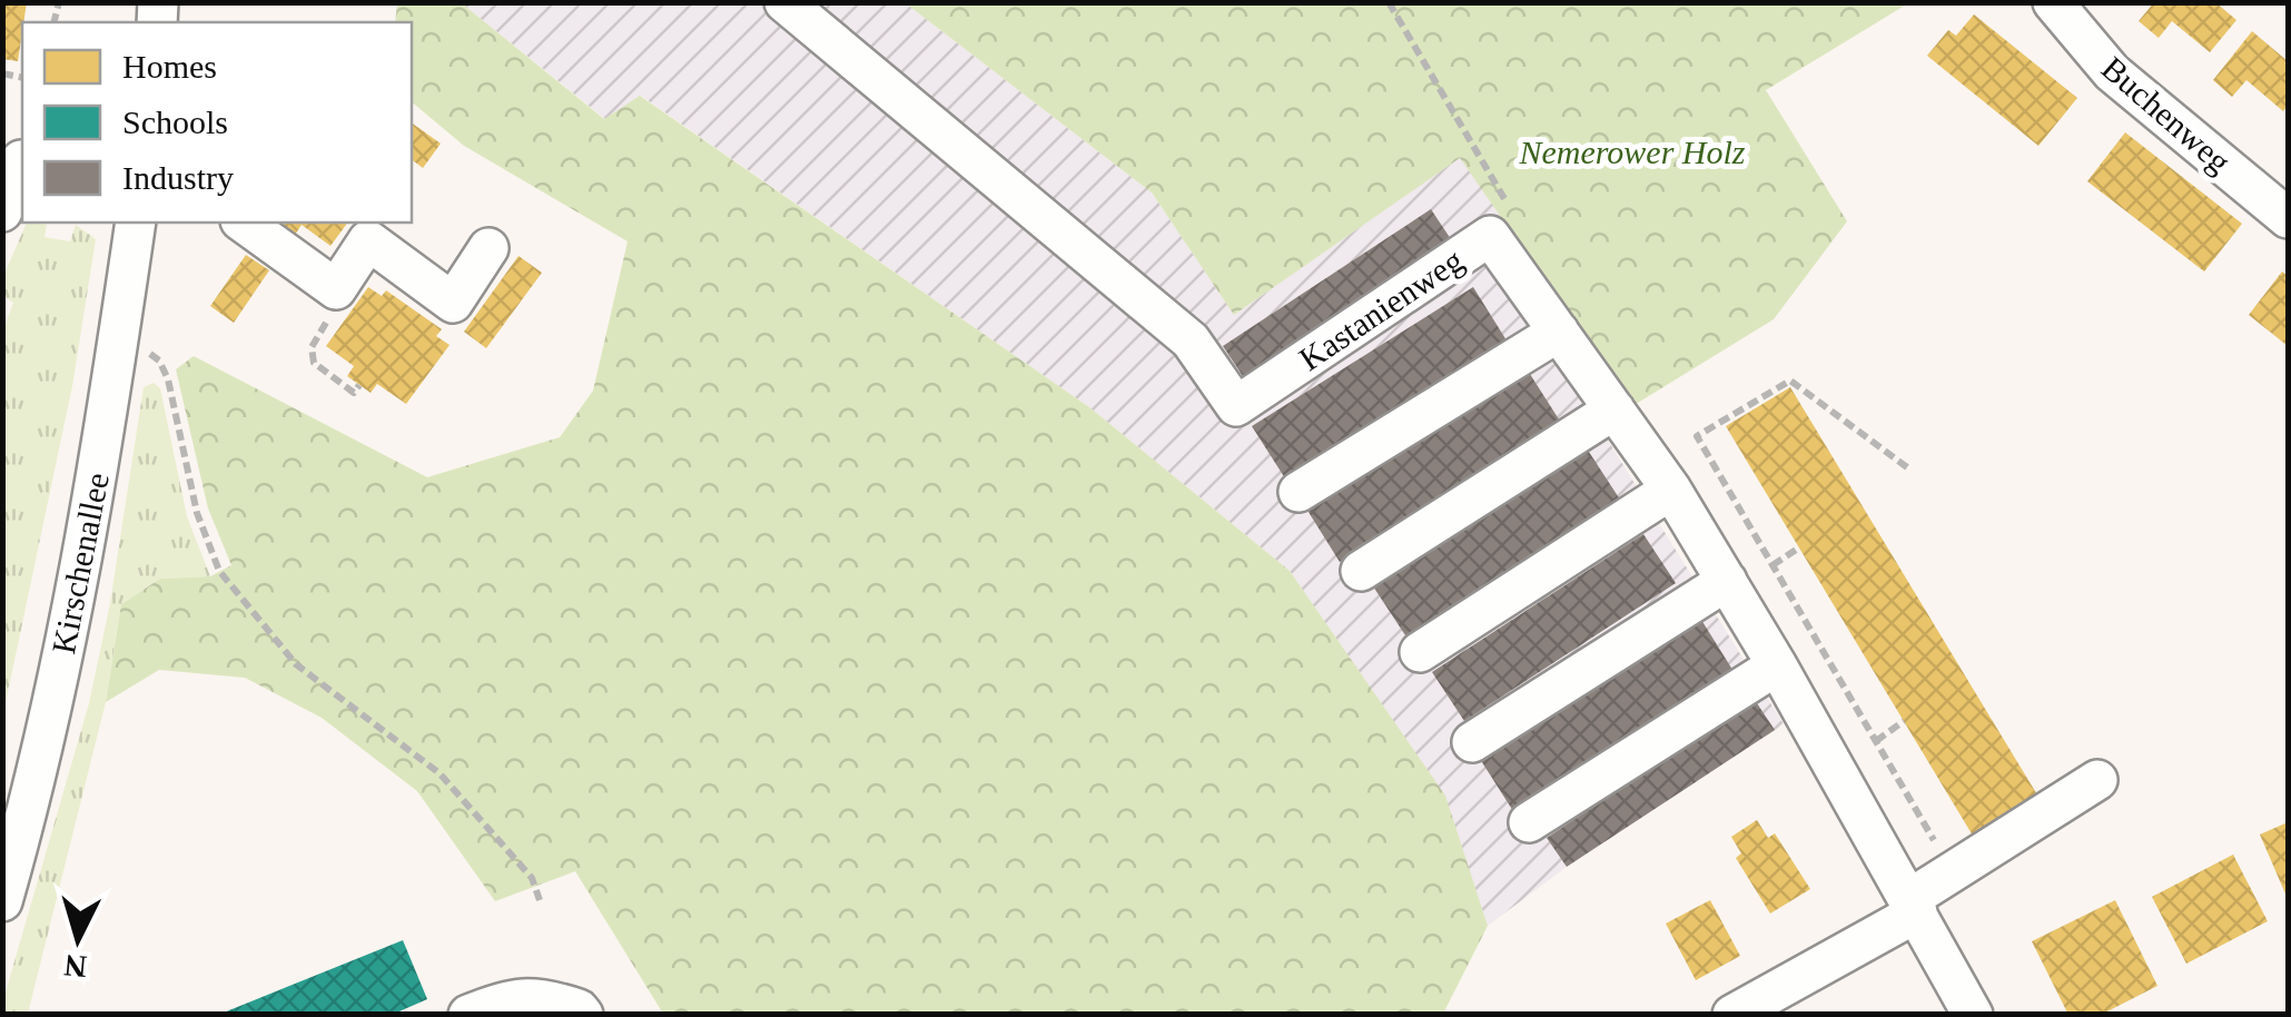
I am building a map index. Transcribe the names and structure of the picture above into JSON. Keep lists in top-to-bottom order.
{
  "streets": {
    "street": ["Buchenweg", "Kastanienweg", "Kirschenallee"]
  },
  "parks": ["Nemerower Holz"],
  "legend": ["Homes", "Schools", "Industry"],
  "north": "bottom"
}
